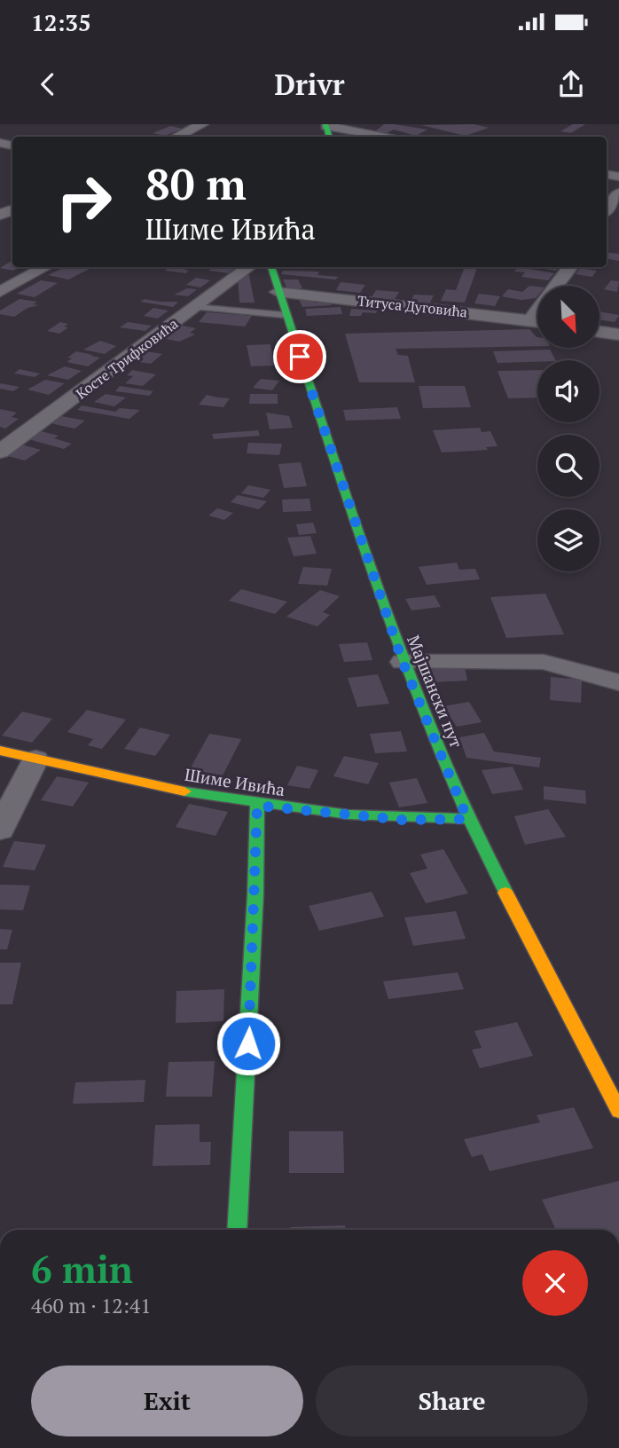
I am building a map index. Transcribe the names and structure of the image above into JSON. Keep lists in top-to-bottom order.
{
  "streets": {
    "street": [
      "Титуса Дуговића",
      "Косте Трифковића",
      "Мајшански пут",
      "Шиме Ивића"
    ]
  },
  "crossings": [
    ["Титуса Дуговића", "Мајшански пут"],
    ["Мајшански пут", "Шиме Ивића"]
  ],
  "north": "bottom right",
  "page": {
    "status": "12:35",
    "header": "Drivr",
    "turn": ["80 m", "Шиме Ивића"],
    "heading": ["6 min", "460 m · 12:41"],
    "buttons": ["Exit", "Share"]
  }
}
